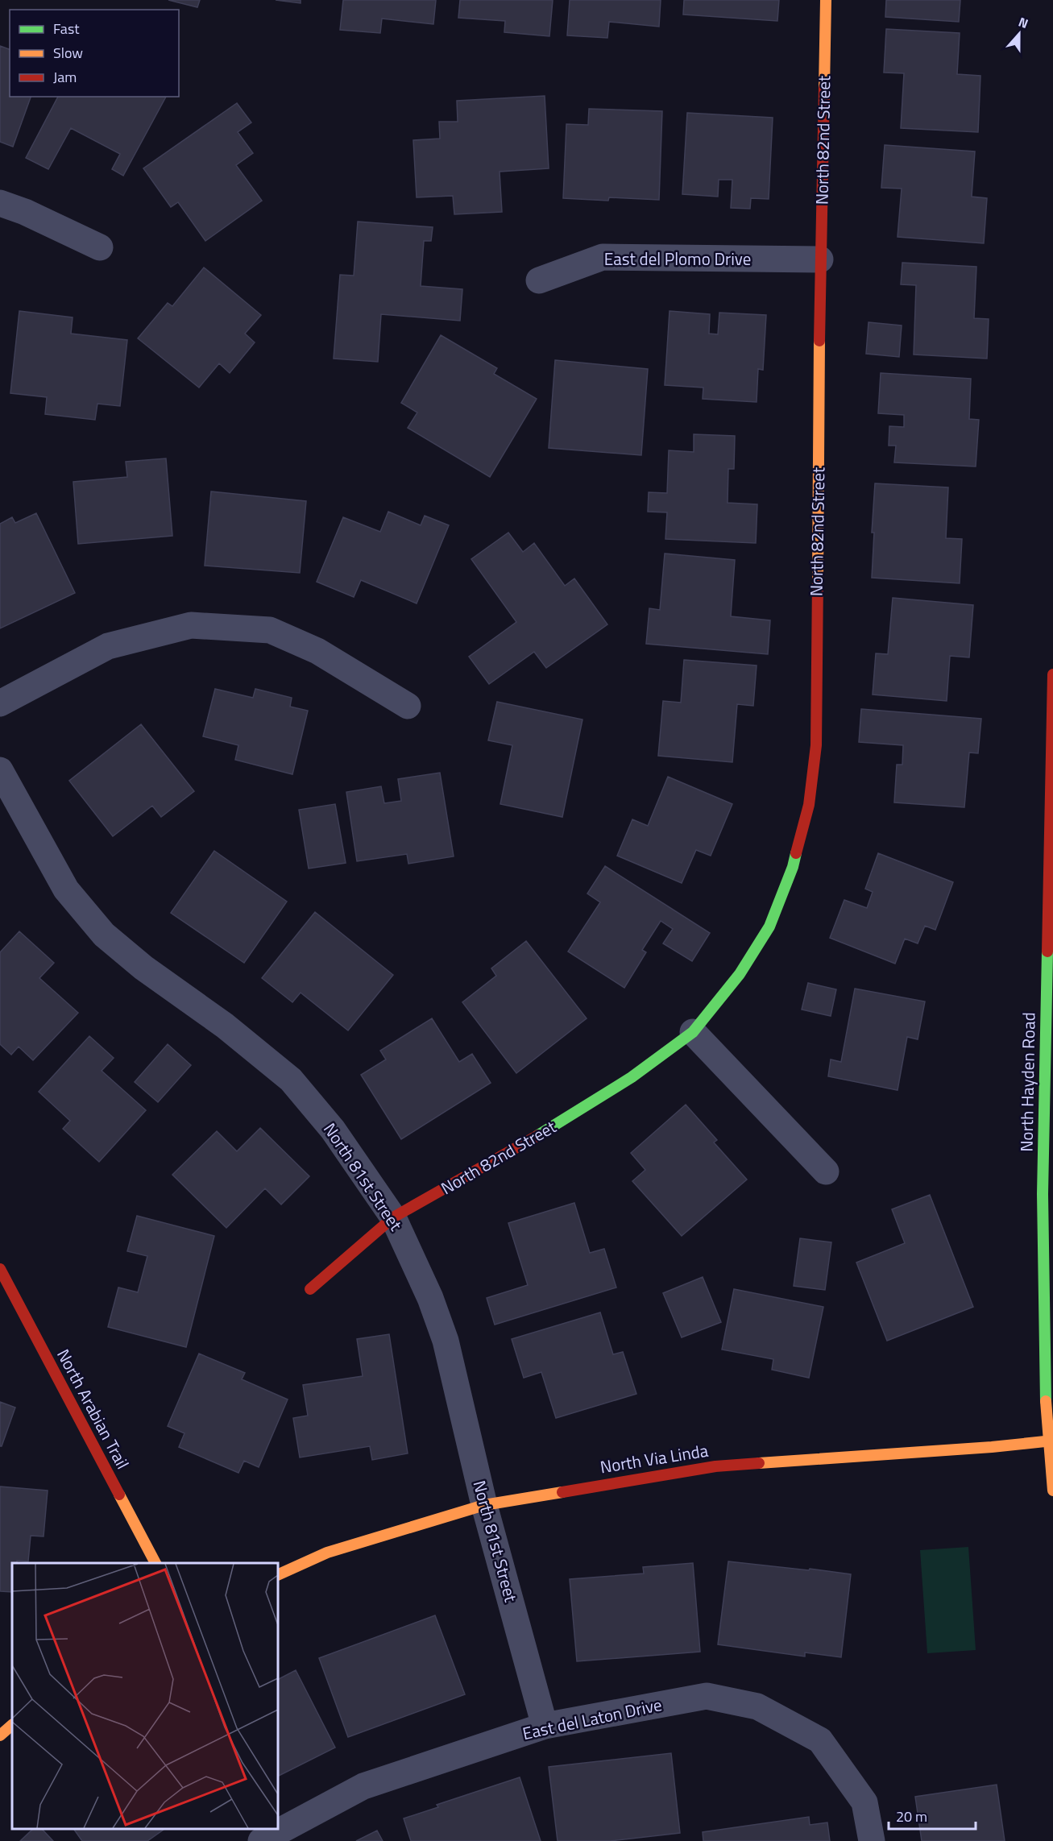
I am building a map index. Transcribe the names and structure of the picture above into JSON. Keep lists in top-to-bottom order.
{
  "streets": {
    "street": [
      "North 82nd Street",
      "East del Plomo Drive",
      "North Hayden Road",
      "North 81st Street",
      "North Arabian Trail",
      "North Via Linda",
      "East del Laton Drive"
    ]
  },
  "crossings": [
    ["North 82nd Street", "East del Plomo Drive"],
    ["North 82nd Street", "North 81st Street"],
    ["North Hayden Road", "North Via Linda"],
    ["North 81st Street", "North Via Linda"],
    ["North 81st Street", "East del Laton Drive"]
  ],
  "legend": ["Fast", "Slow", "Jam"],
  "scale_bar": "20 m",
  "north": "top"
}
